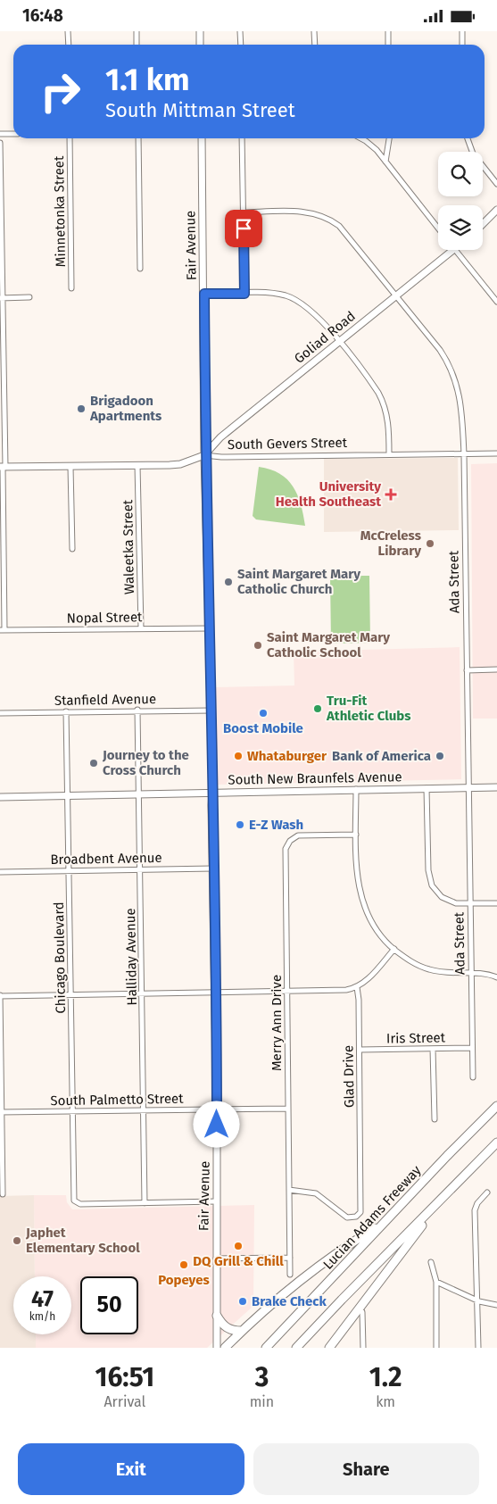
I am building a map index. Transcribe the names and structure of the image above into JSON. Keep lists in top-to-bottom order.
{
  "streets": {
    "highway": ["Lucian Adams Freeway"],
    "main road": [
      "Fair Avenue",
      "Goliad Road",
      "South Gevers Street",
      "South New Braunfels Avenue"
    ],
    "street": [
      "Minnetonka Street",
      "Waleetka Street",
      "Ada Street",
      "Nopal Street",
      "Stanfield Avenue",
      "Broadbent Avenue",
      "Halliday Avenue",
      "Chicago Boulevard",
      "Merry Ann Drive",
      "Iris Street",
      "Glad Drive",
      "South Palmetto Street"
    ]
  },
  "crossings": [
    ["Fair Avenue", "Goliad Road"],
    ["Fair Avenue", "South Gevers Street"],
    ["Fair Avenue", "Nopal Street"],
    ["Fair Avenue", "Stanfield Avenue"],
    ["Fair Avenue", "South New Braunfels Avenue"],
    ["Fair Avenue", "Broadbent Avenue"],
    ["Fair Avenue", "South Palmetto Street"],
    ["Goliad Road", "South Gevers Street"],
    ["Goliad Road", "Ada Street"],
    ["South Gevers Street", "Waleetka Street"],
    ["South Gevers Street", "Ada Street"],
    ["Waleetka Street", "Nopal Street"],
    ["Ada Street", "South New Braunfels Avenue"],
    ["Ada Street", "Iris Street"],
    ["Stanfield Avenue", "Halliday Avenue"],
    ["Stanfield Avenue", "Chicago Boulevard"],
    ["South New Braunfels Avenue", "Halliday Avenue"],
    ["South New Braunfels Avenue", "Chicago Boulevard"],
    ["Broadbent Avenue", "Halliday Avenue"],
    ["Broadbent Avenue", "Chicago Boulevard"],
    ["Halliday Avenue", "Chicago Boulevard"],
    ["Halliday Avenue", "South Palmetto Street"],
    ["Chicago Boulevard", "South Palmetto Street"],
    ["Merry Ann Drive", "Glad Drive"],
    ["Merry Ann Drive", "South Palmetto Street"],
    ["Iris Street", "Glad Drive"]
  ],
  "places": {
    "other": [
      "Brigadoon Apartments",
      "McCreless Library",
      "Saint Margaret Mary Catholic Church",
      "Saint Margaret Mary Catholic School",
      "Tru-Fit Athletic Clubs",
      "Boost Mobile",
      "Whataburger",
      "Bank of America",
      "Journey to the Cross Church",
      "E-Z Wash",
      "Japhet Elementary School",
      "DQ Grill & Chill",
      "Popeyes",
      "Brake Check"
    ],
    "health": ["University Health Southeast"]
  },
  "page": {
    "status": "16:48",
    "turn": ["1.1 km", "South Mittman Street"],
    "speed": "47 km/h",
    "limit": "50",
    "eta": [
      "16:51",
      "Arrival",
      "3",
      "min",
      "1.2",
      "km"
    ],
    "buttons": ["Exit", "Share"]
  }
}
